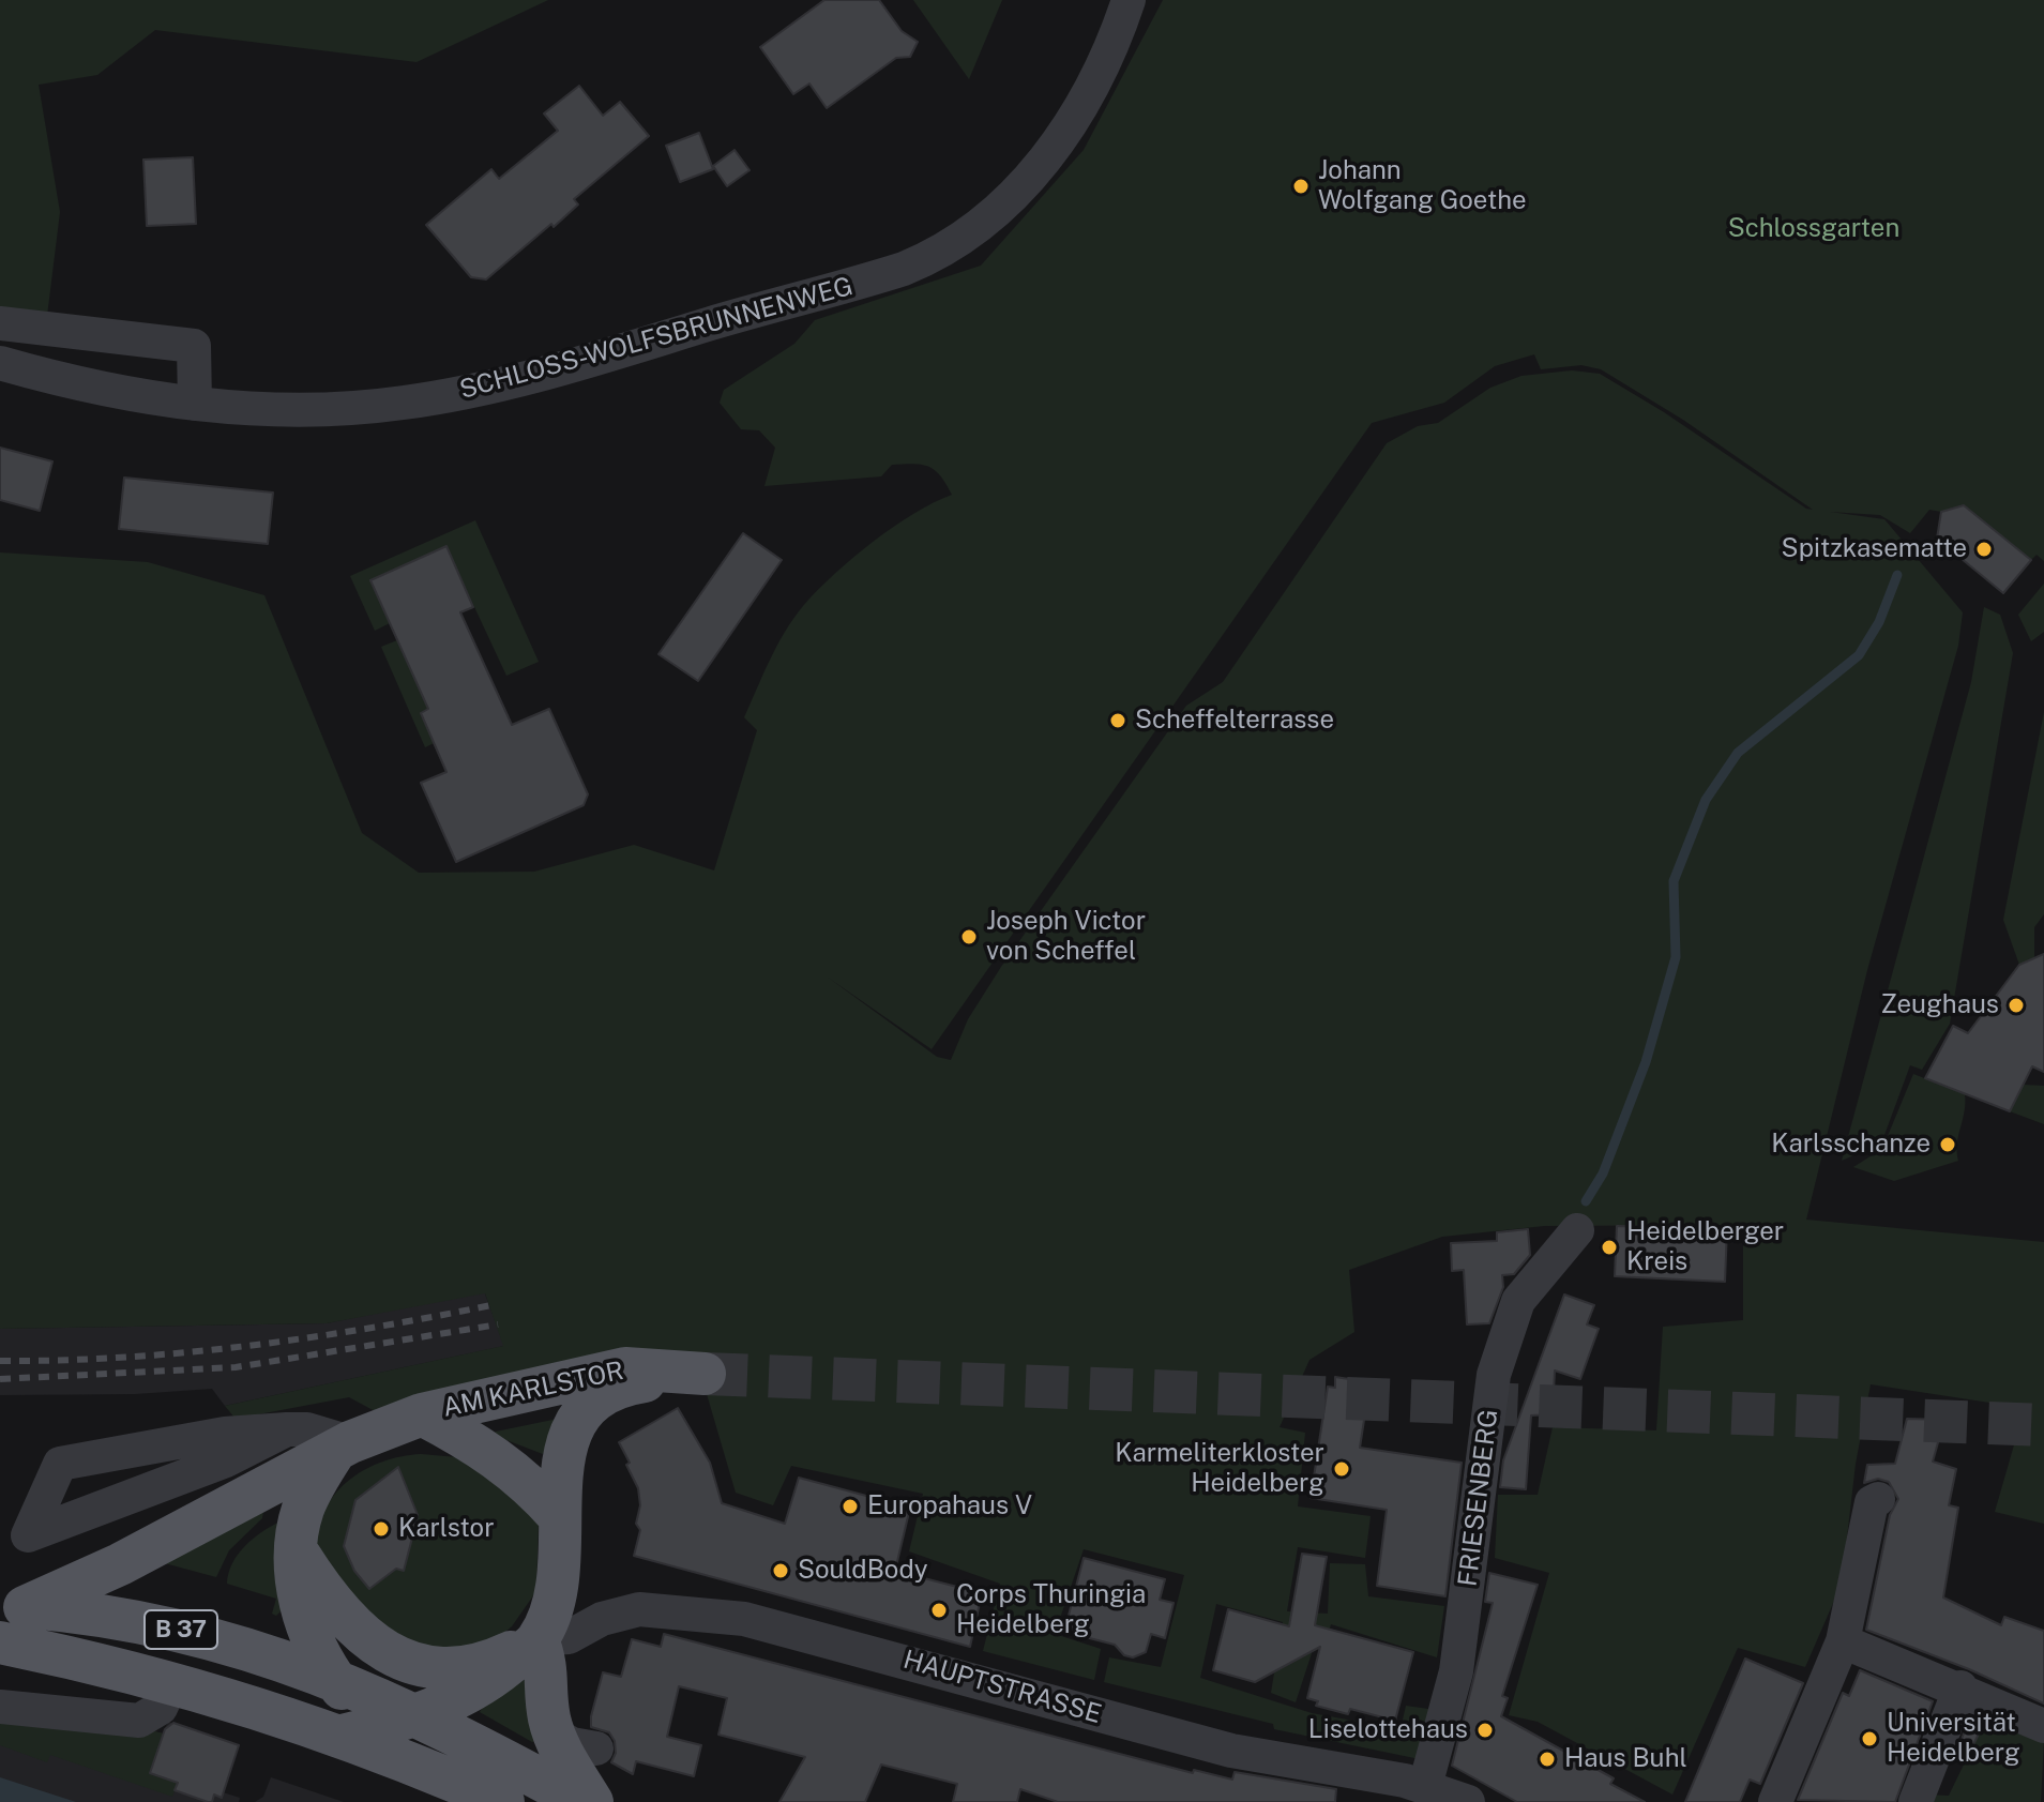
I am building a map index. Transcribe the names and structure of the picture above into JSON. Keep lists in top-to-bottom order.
{
  "streets": {
    "main road": ["AM KARLSTOR", "B 37"],
    "street": ["SCHLOSS-WOLFSBRUNNENWEG", "FRIESENBERG", "HAUPTSTRASSE"]
  },
  "crossings": [
    ["AM KARLSTOR", "B 37"],
    ["AM KARLSTOR", "HAUPTSTRASSE"],
    ["FRIESENBERG", "HAUPTSTRASSE"]
  ],
  "parks": ["Schlossgarten"],
  "places": [
    "Johann Wolfgang Goethe",
    "Spitzkasematte",
    "Scheffelterrasse",
    "Joseph Victor von Scheffel",
    "Zeughaus",
    "Karlsschanze",
    "Heidelberger Kreis",
    "Karmeliterkloster Heidelberg",
    "Europahaus V",
    "Karlstor",
    "SouldBody",
    "Corps Thuringia Heidelberg",
    "Liselottehaus",
    "Universität Heidelberg",
    "Haus Buhl"
  ]
}
